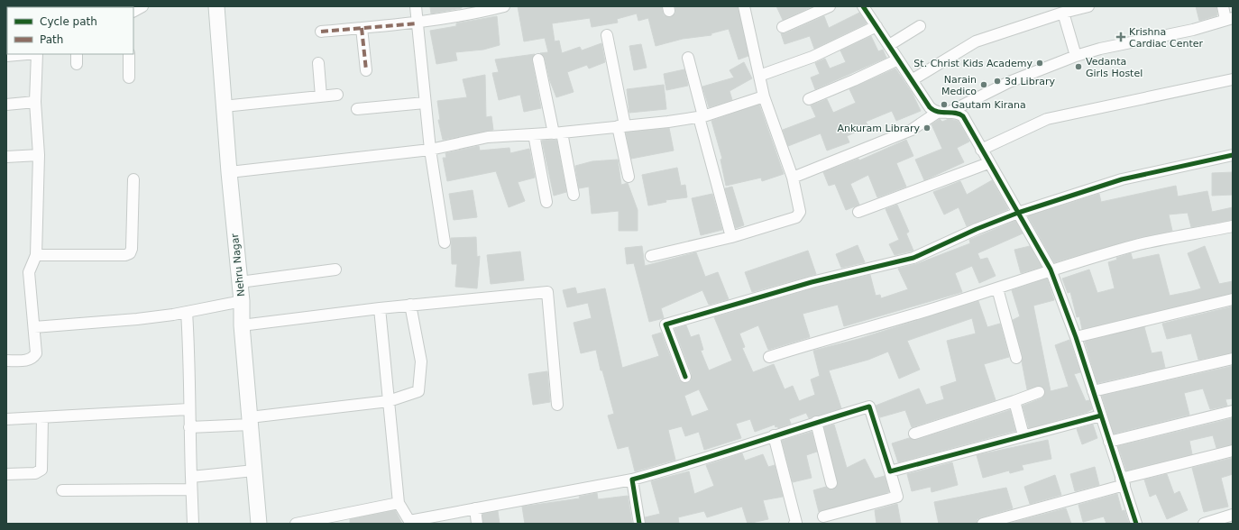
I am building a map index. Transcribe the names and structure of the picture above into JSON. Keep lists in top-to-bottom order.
{
  "streets": {
    "street": ["Nehru Nagar"]
  },
  "places": {
    "health": ["Krishna Cardiac Center"],
    "other": [
      "St. Christ Kids Academy",
      "Vedanta Girls Hostel",
      "3d Library",
      "Narain Medico",
      "Gautam Kirana",
      "Ankuram Library"
    ]
  },
  "legend": ["Cycle path", "Path"]
}
